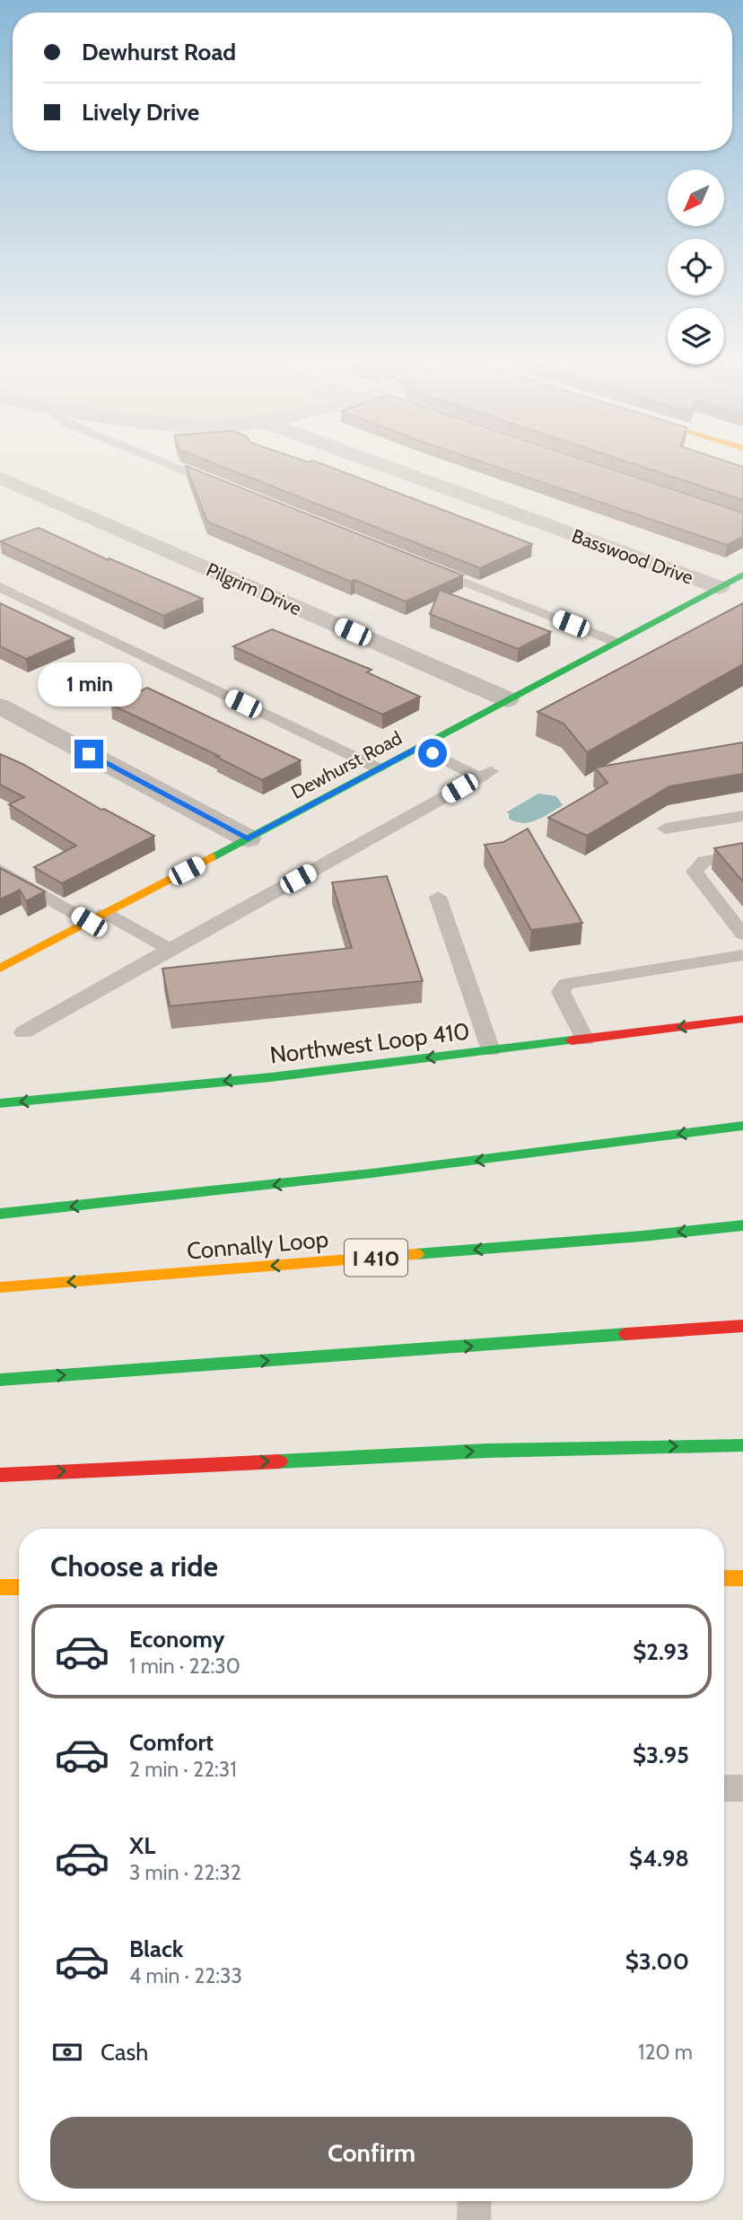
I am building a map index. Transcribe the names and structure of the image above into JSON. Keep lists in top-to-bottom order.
{
  "streets": {
    "main road": [
      "Dewhurst Road",
      "Northwest Loop 410",
      "Connally Loop",
      "I 410"
    ],
    "street": ["Basswood Drive", "Pilgrim Drive"]
  },
  "crossings": [
    ["Basswood Drive", "Dewhurst Road"],
    ["Pilgrim Drive", "Dewhurst Road"]
  ],
  "north": "bottom left",
  "page": {
    "banner": ["Dewhurst Road", "Lively Drive"],
    "bubble": "1 min",
    "heading": "Choose a ride",
    "list": [
      {
        "name": "Economy",
        "note": "1 min · 22:30",
        "value": "$2.93"
      },
      {
        "name": "Comfort",
        "note": "2 min · 22:31",
        "value": "$3.95"
      },
      {
        "name": "XL",
        "note": "3 min · 22:32",
        "value": "$4.98"
      },
      {
        "name": "Black",
        "note": "4 min · 22:33",
        "value": "$3.00"
      }
    ],
    "pay": ["Cash", "120 m"],
    "buttons": "Confirm"
  }
}
